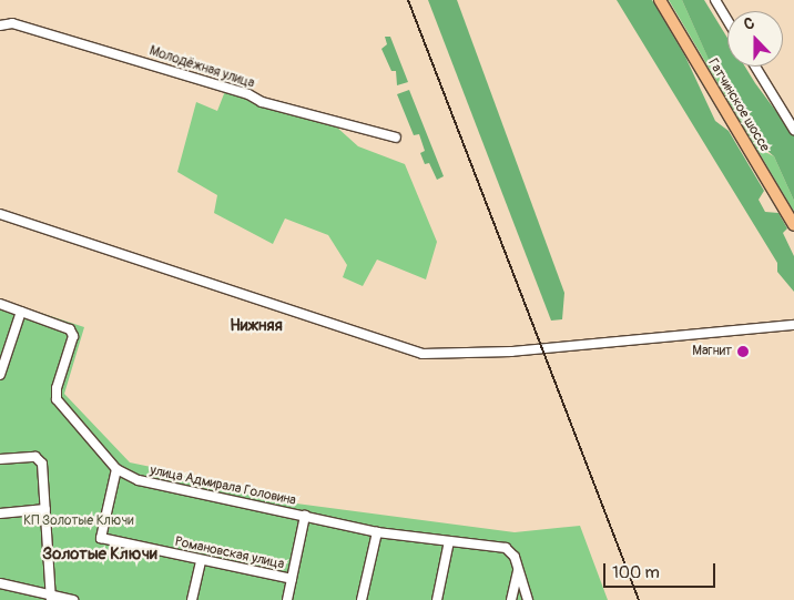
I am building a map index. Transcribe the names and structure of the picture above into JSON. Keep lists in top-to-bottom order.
{
  "streets": {
    "main road": ["Гатчинское шоссе"],
    "street": ["Молодёжная улица", "улица Адмирала Головина", "Романовская улица"]
  },
  "crossings": [
    ["улица Адмирала Головина", "Романовская улица"]
  ],
  "districts": ["Нижняя", "Золотые Ключи"],
  "parks": ["КП Золотые Ключи"],
  "places": ["Магнит"],
  "scale_bar": "100 m",
  "north": "top"
}
